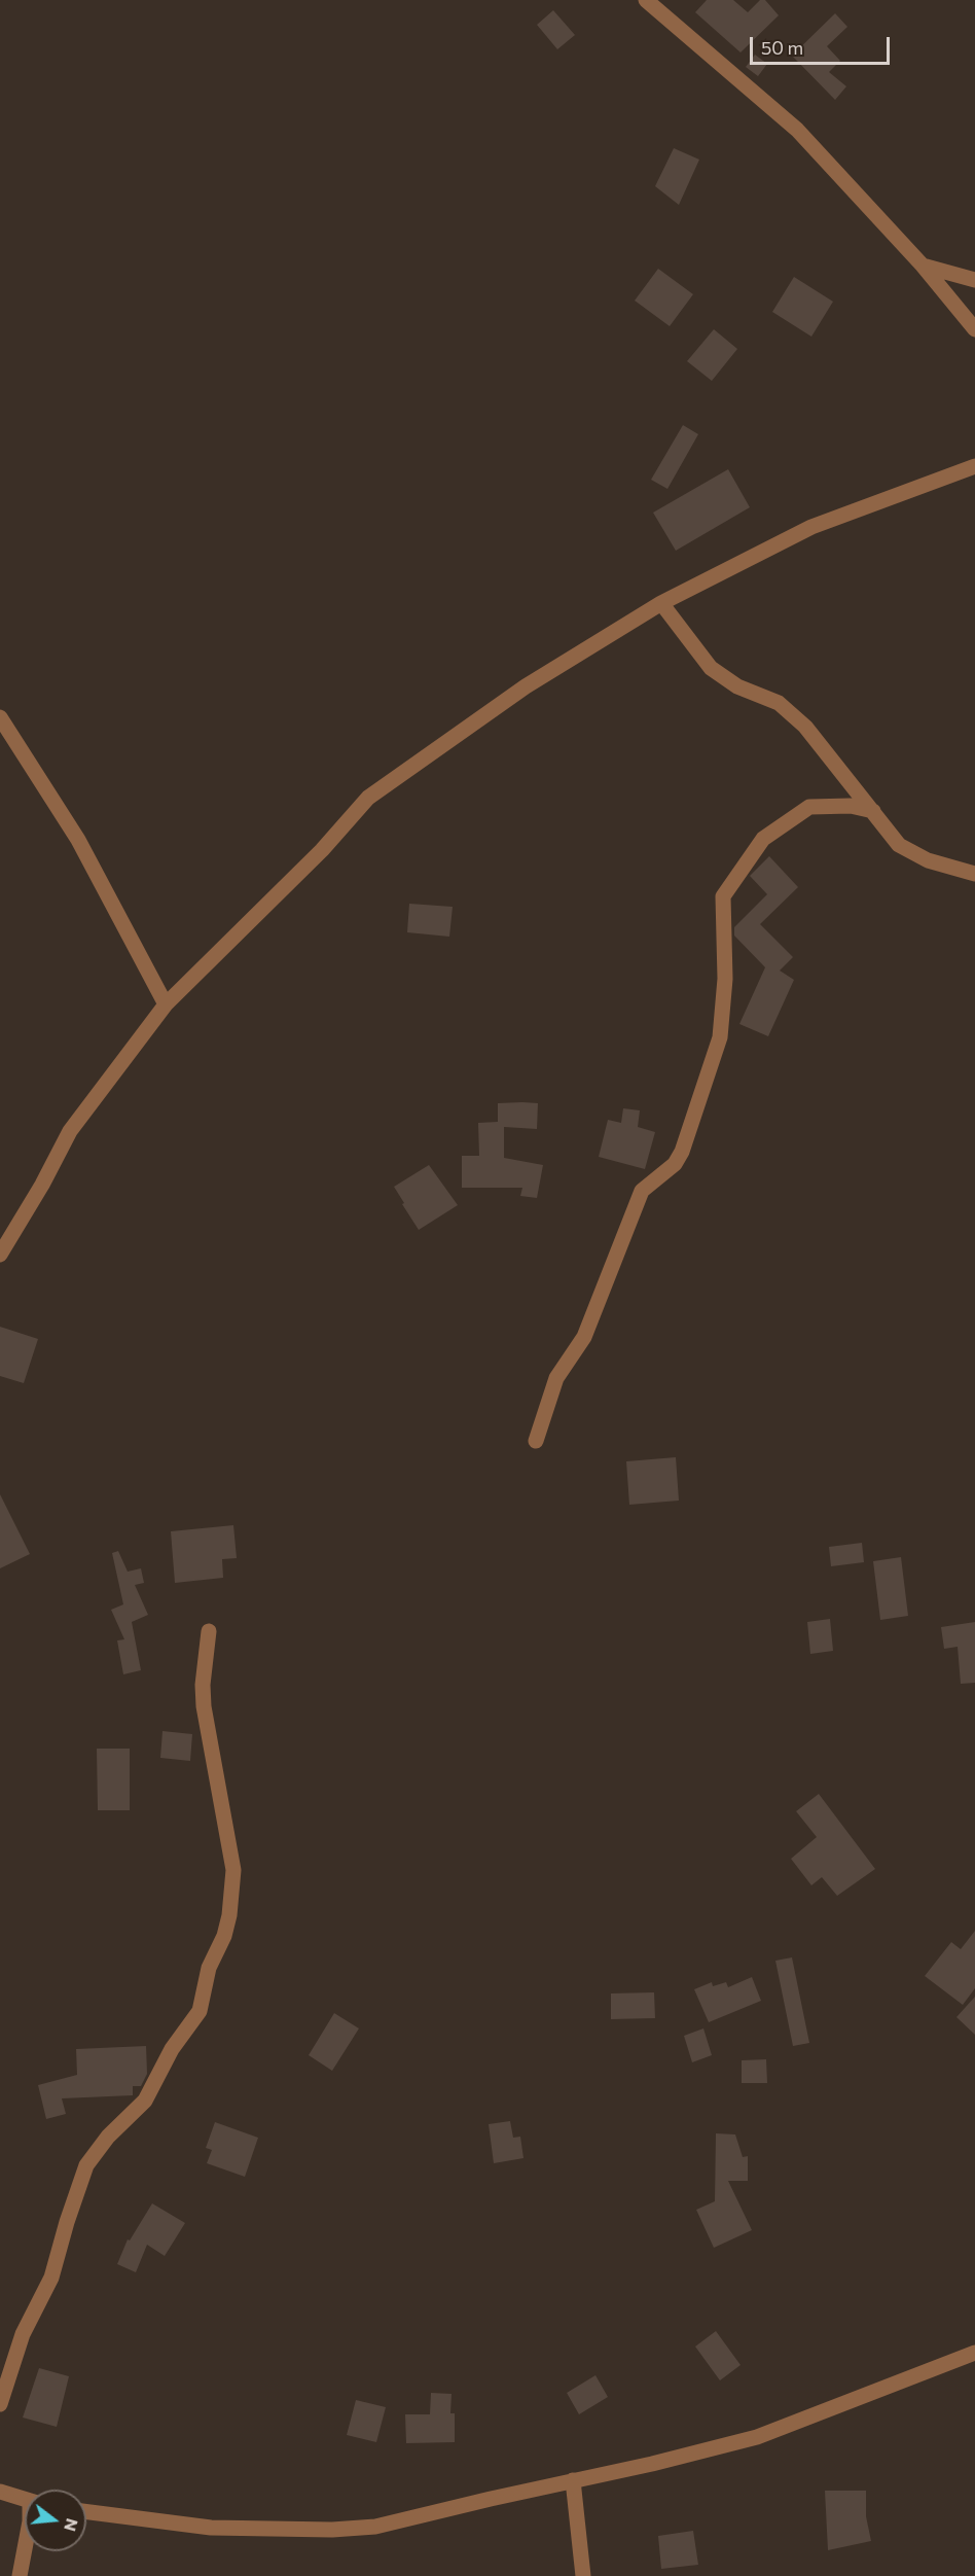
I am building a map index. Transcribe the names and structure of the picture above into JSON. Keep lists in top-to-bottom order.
{
  "scale_bar": "50 m",
  "north": "right"
}
